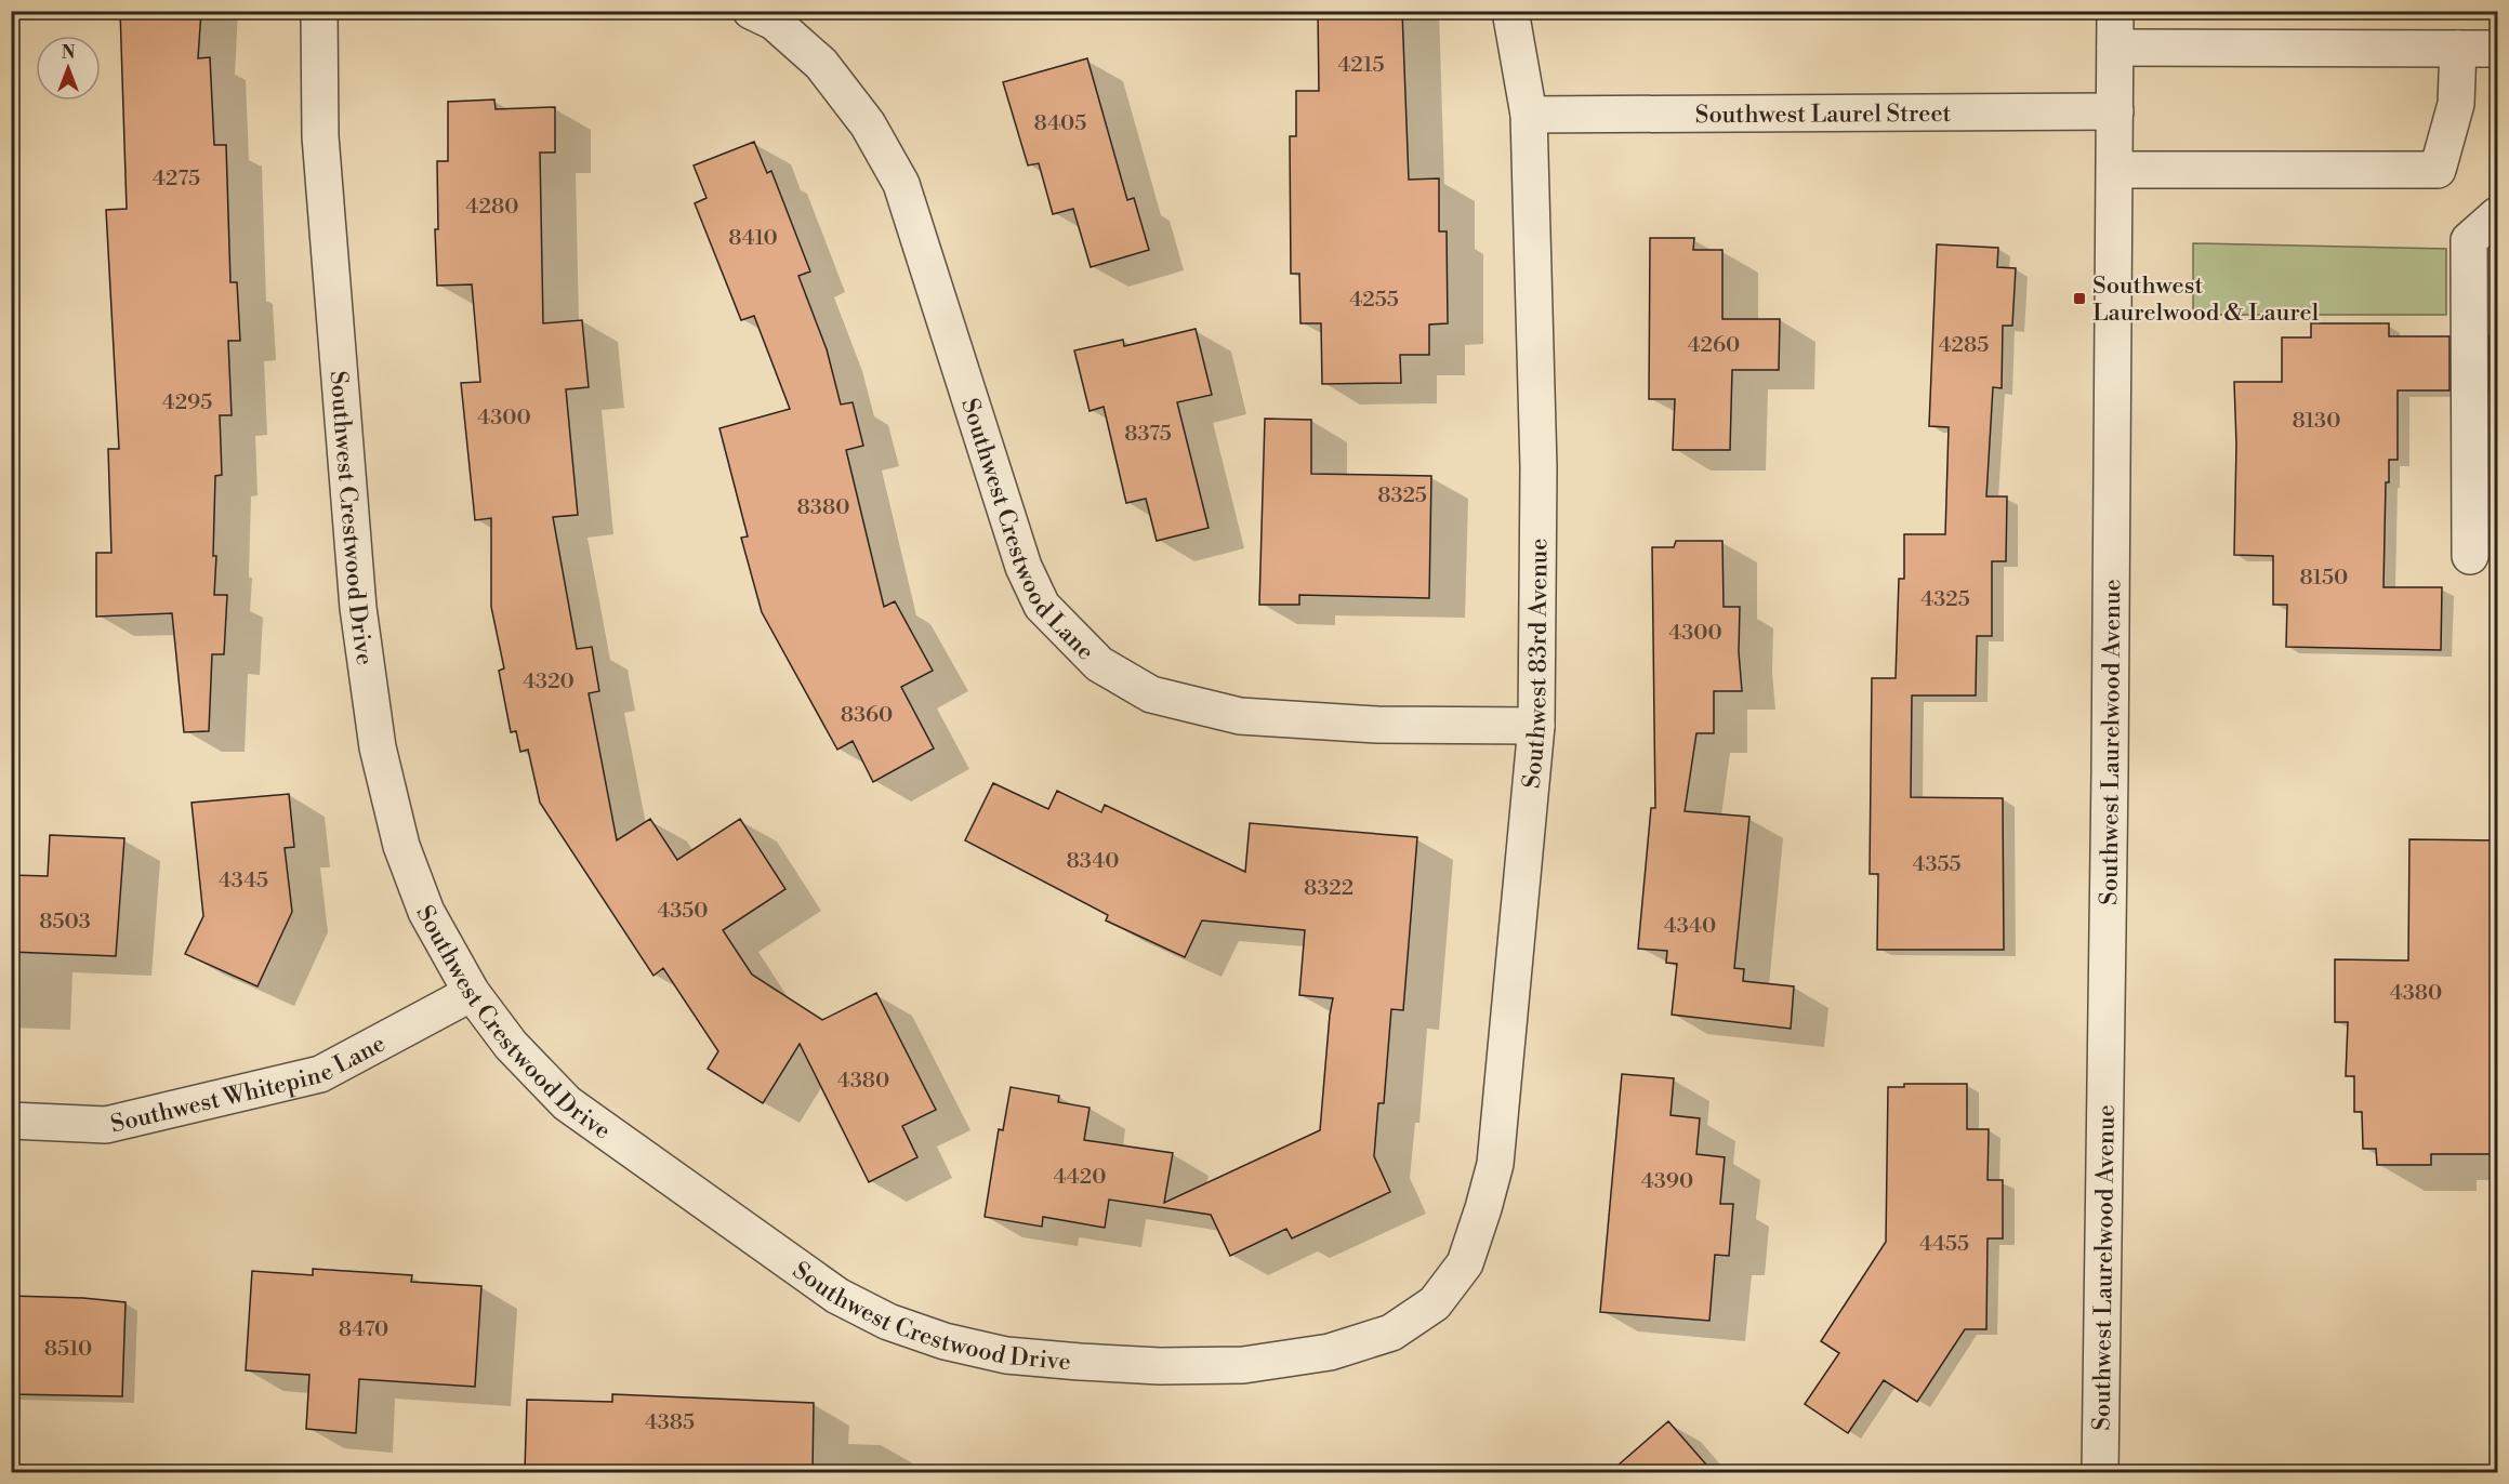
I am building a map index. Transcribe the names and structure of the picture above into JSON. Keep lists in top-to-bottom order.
{
  "streets": {
    "street": [
      "Southwest Laurel Street",
      "Southwest Crestwood Drive",
      "Southwest Crestwood Lane",
      "Southwest 83rd Avenue",
      "Southwest Laurelwood Avenue",
      "Southwest Whitepine Lane"
    ]
  },
  "crossings": [
    ["Southwest Laurel Street", "Southwest 83rd Avenue"],
    ["Southwest Laurel Street", "Southwest Laurelwood Avenue"],
    ["Southwest Crestwood Drive", "Southwest 83rd Avenue"],
    ["Southwest Crestwood Drive", "Southwest Whitepine Lane"],
    ["Southwest Crestwood Lane", "Southwest 83rd Avenue"]
  ],
  "places": {
    "transit": ["Southwest Laurelwood & Laurel"]
  },
  "house_numbers": [
    "4215",
    "8405",
    "4275",
    "4280",
    "8410",
    "4255",
    "4260",
    "4285",
    "4295",
    "4300",
    "8130",
    "8375",
    "8325",
    "8380",
    "8150",
    "4325",
    "4300",
    "4320",
    "8360",
    "8340",
    "4355",
    "4345",
    "8322",
    "4350",
    "8503",
    "4340",
    "4380",
    "4380",
    "4420",
    "4390",
    "4455",
    "8470",
    "8510",
    "4385"
  ],
  "north": "top"
}
